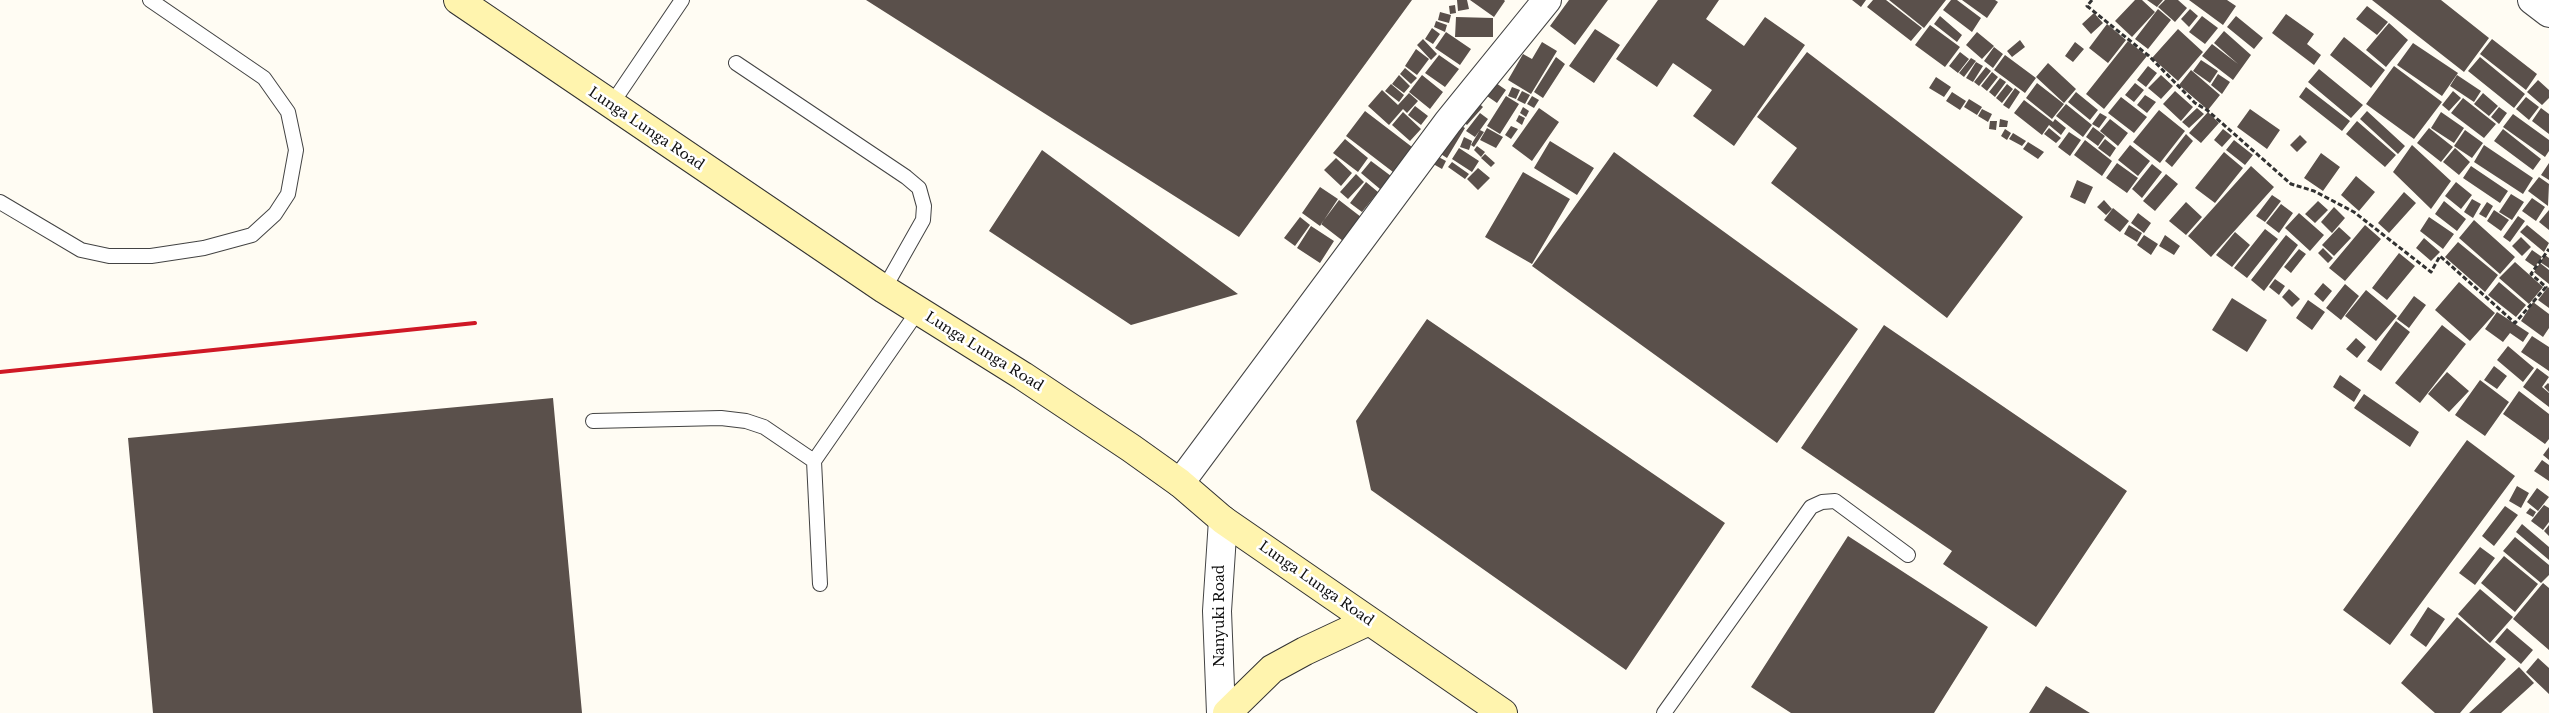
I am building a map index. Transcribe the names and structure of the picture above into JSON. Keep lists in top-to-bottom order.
{
  "streets": {
    "main road": ["Lunga Lunga Road"],
    "street": ["Nanyuki Road"]
  },
  "crossings": [
    ["Lunga Lunga Road", "Nanyuki Road"]
  ]
}
